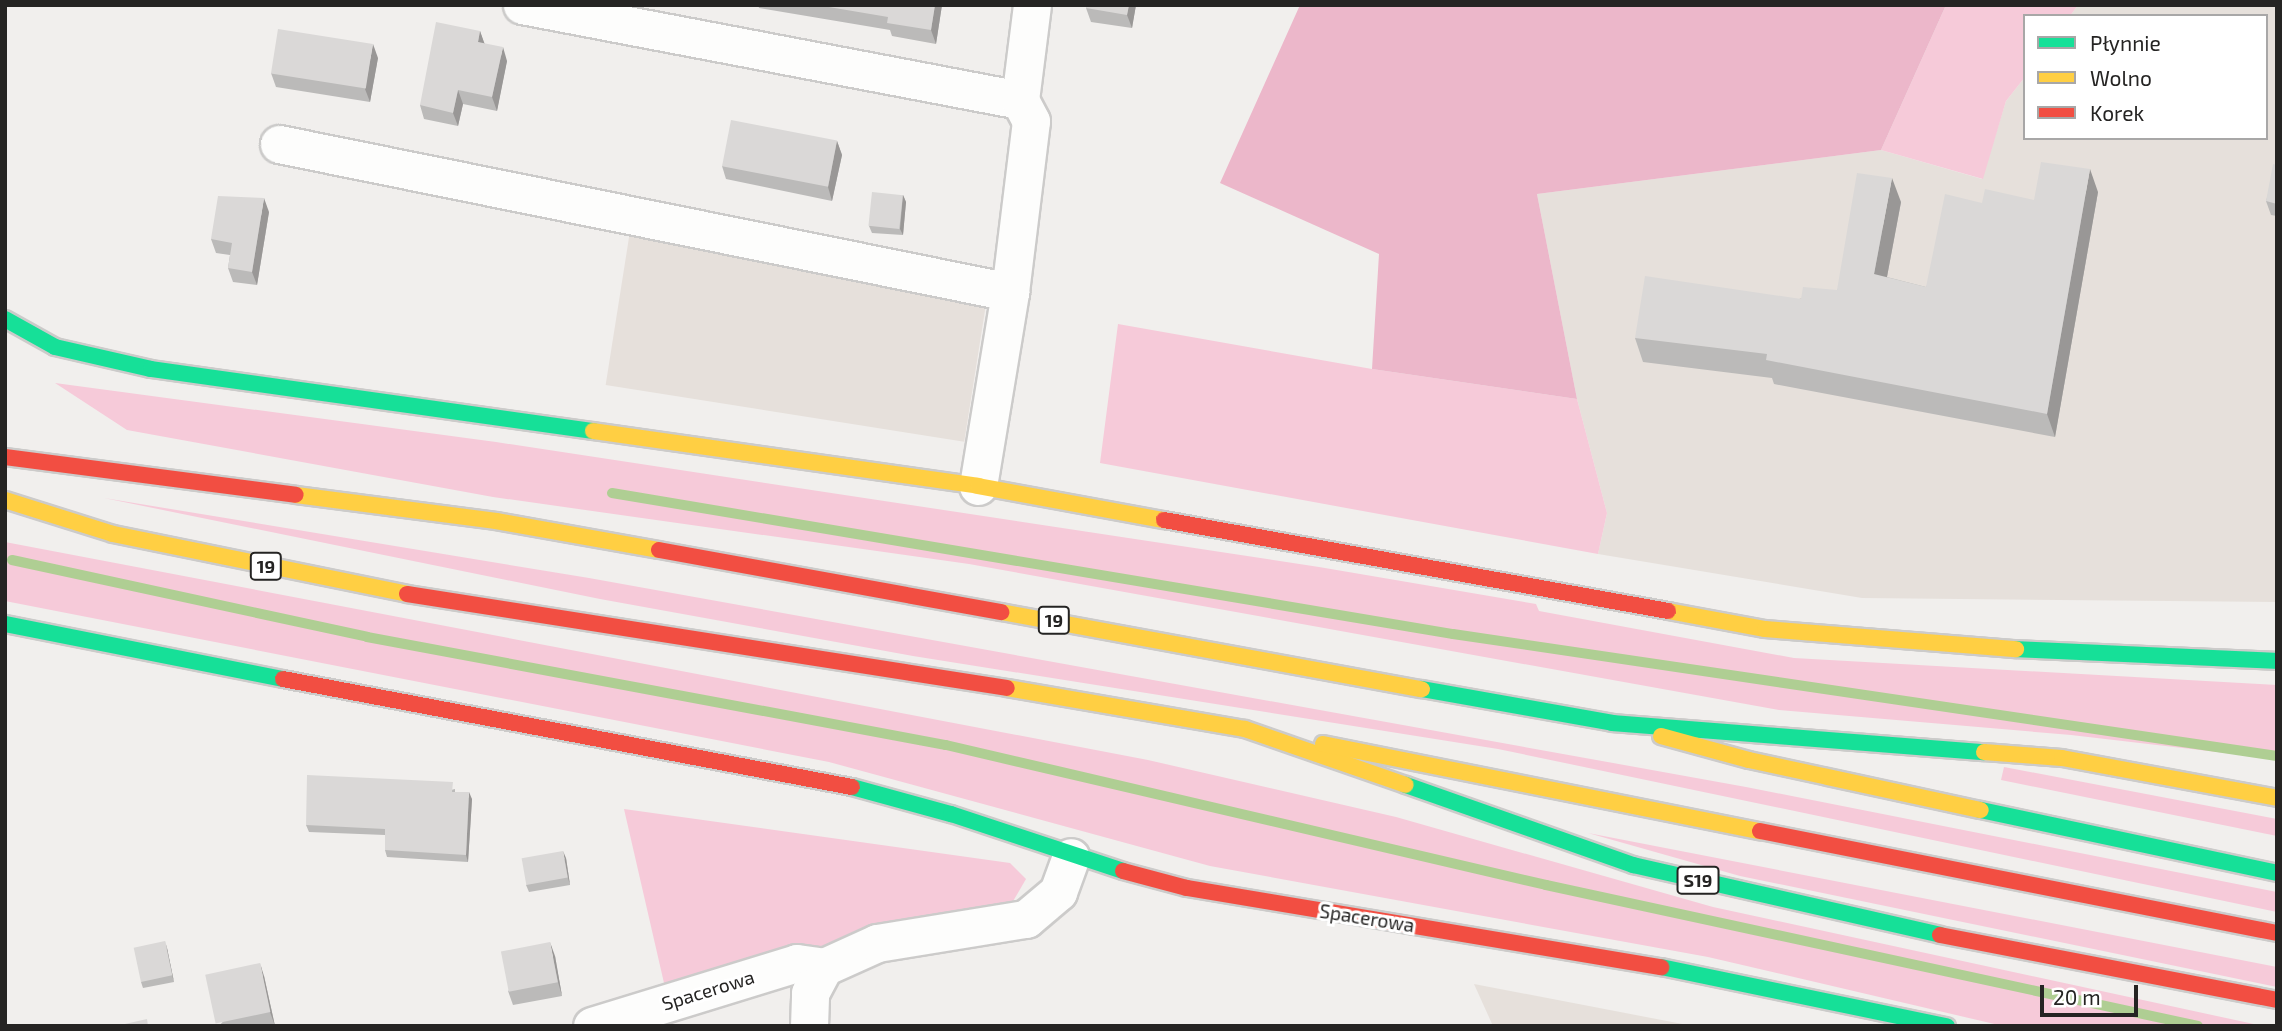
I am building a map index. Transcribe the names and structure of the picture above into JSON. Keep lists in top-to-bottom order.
{
  "streets": {
    "main road": ["19", "S19", "Spacerowa"]
  },
  "crossings": [
    ["19", "S19"]
  ],
  "legend": ["Płynnie", "Wolno", "Korek"],
  "scale_bar": "20 m"
}
